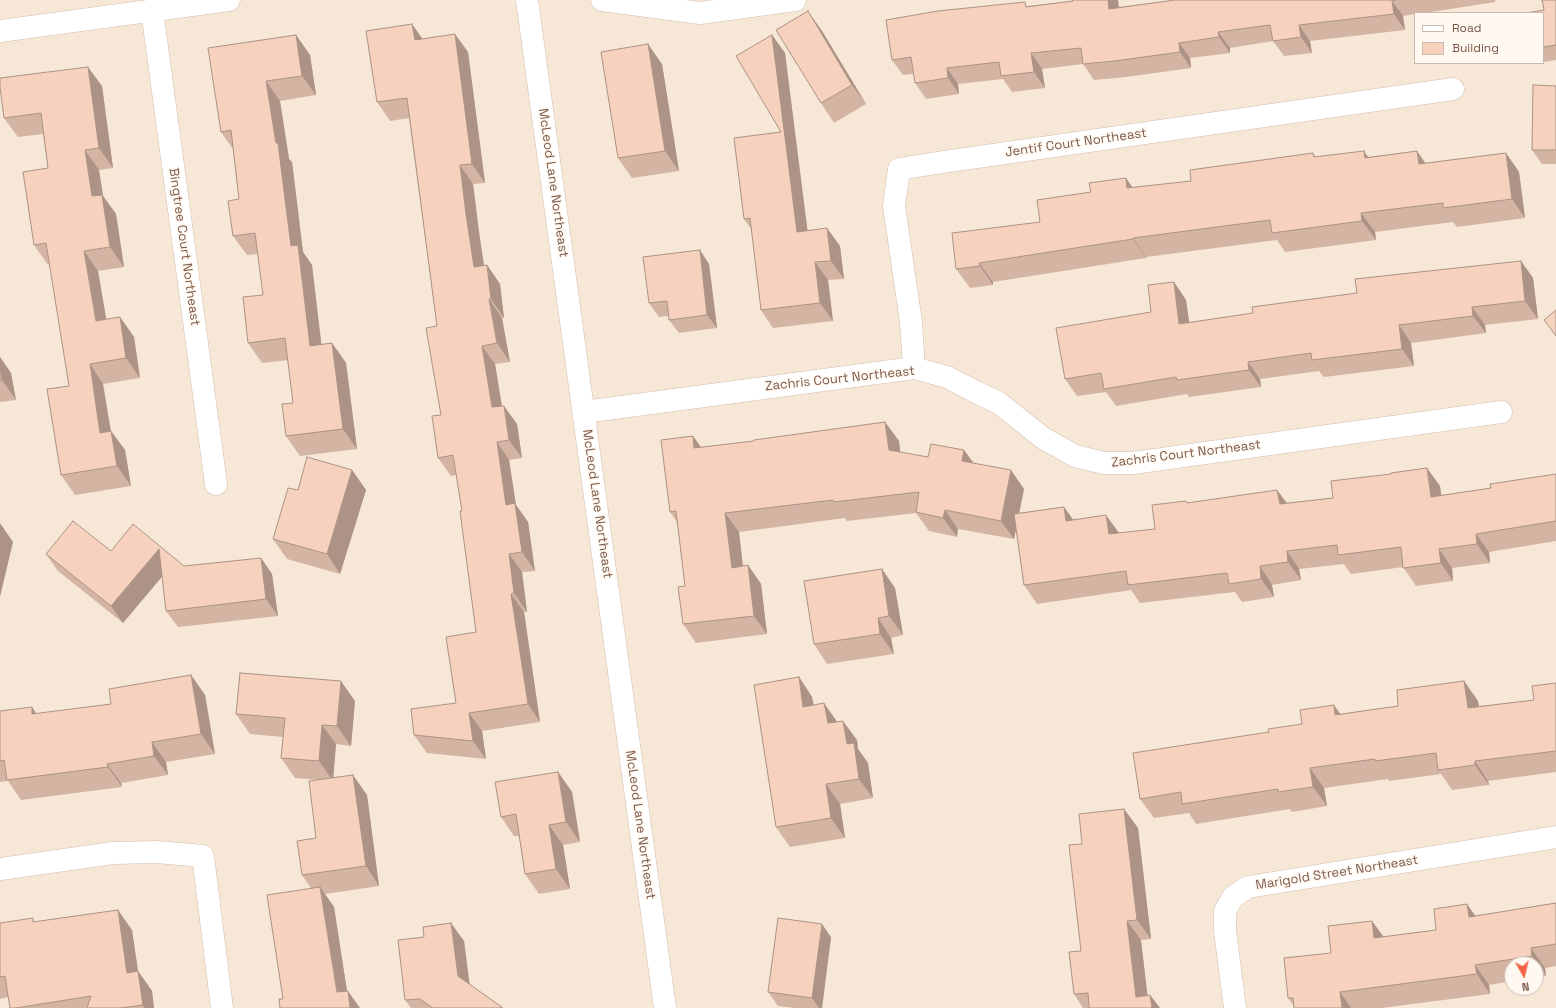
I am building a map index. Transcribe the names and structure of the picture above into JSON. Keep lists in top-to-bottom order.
{
  "streets": {
    "street": [
      "Jentif Court Northeast",
      "McLeod Lane Northeast",
      "Bingtree Court Northeast",
      "Zachris Court Northeast",
      "Marigold Street Northeast"
    ]
  },
  "crossings": [
    ["Jentif Court Northeast", "Zachris Court Northeast"],
    ["McLeod Lane Northeast", "Zachris Court Northeast"]
  ],
  "legend": ["Road", "Building"],
  "north": "bottom"
}
